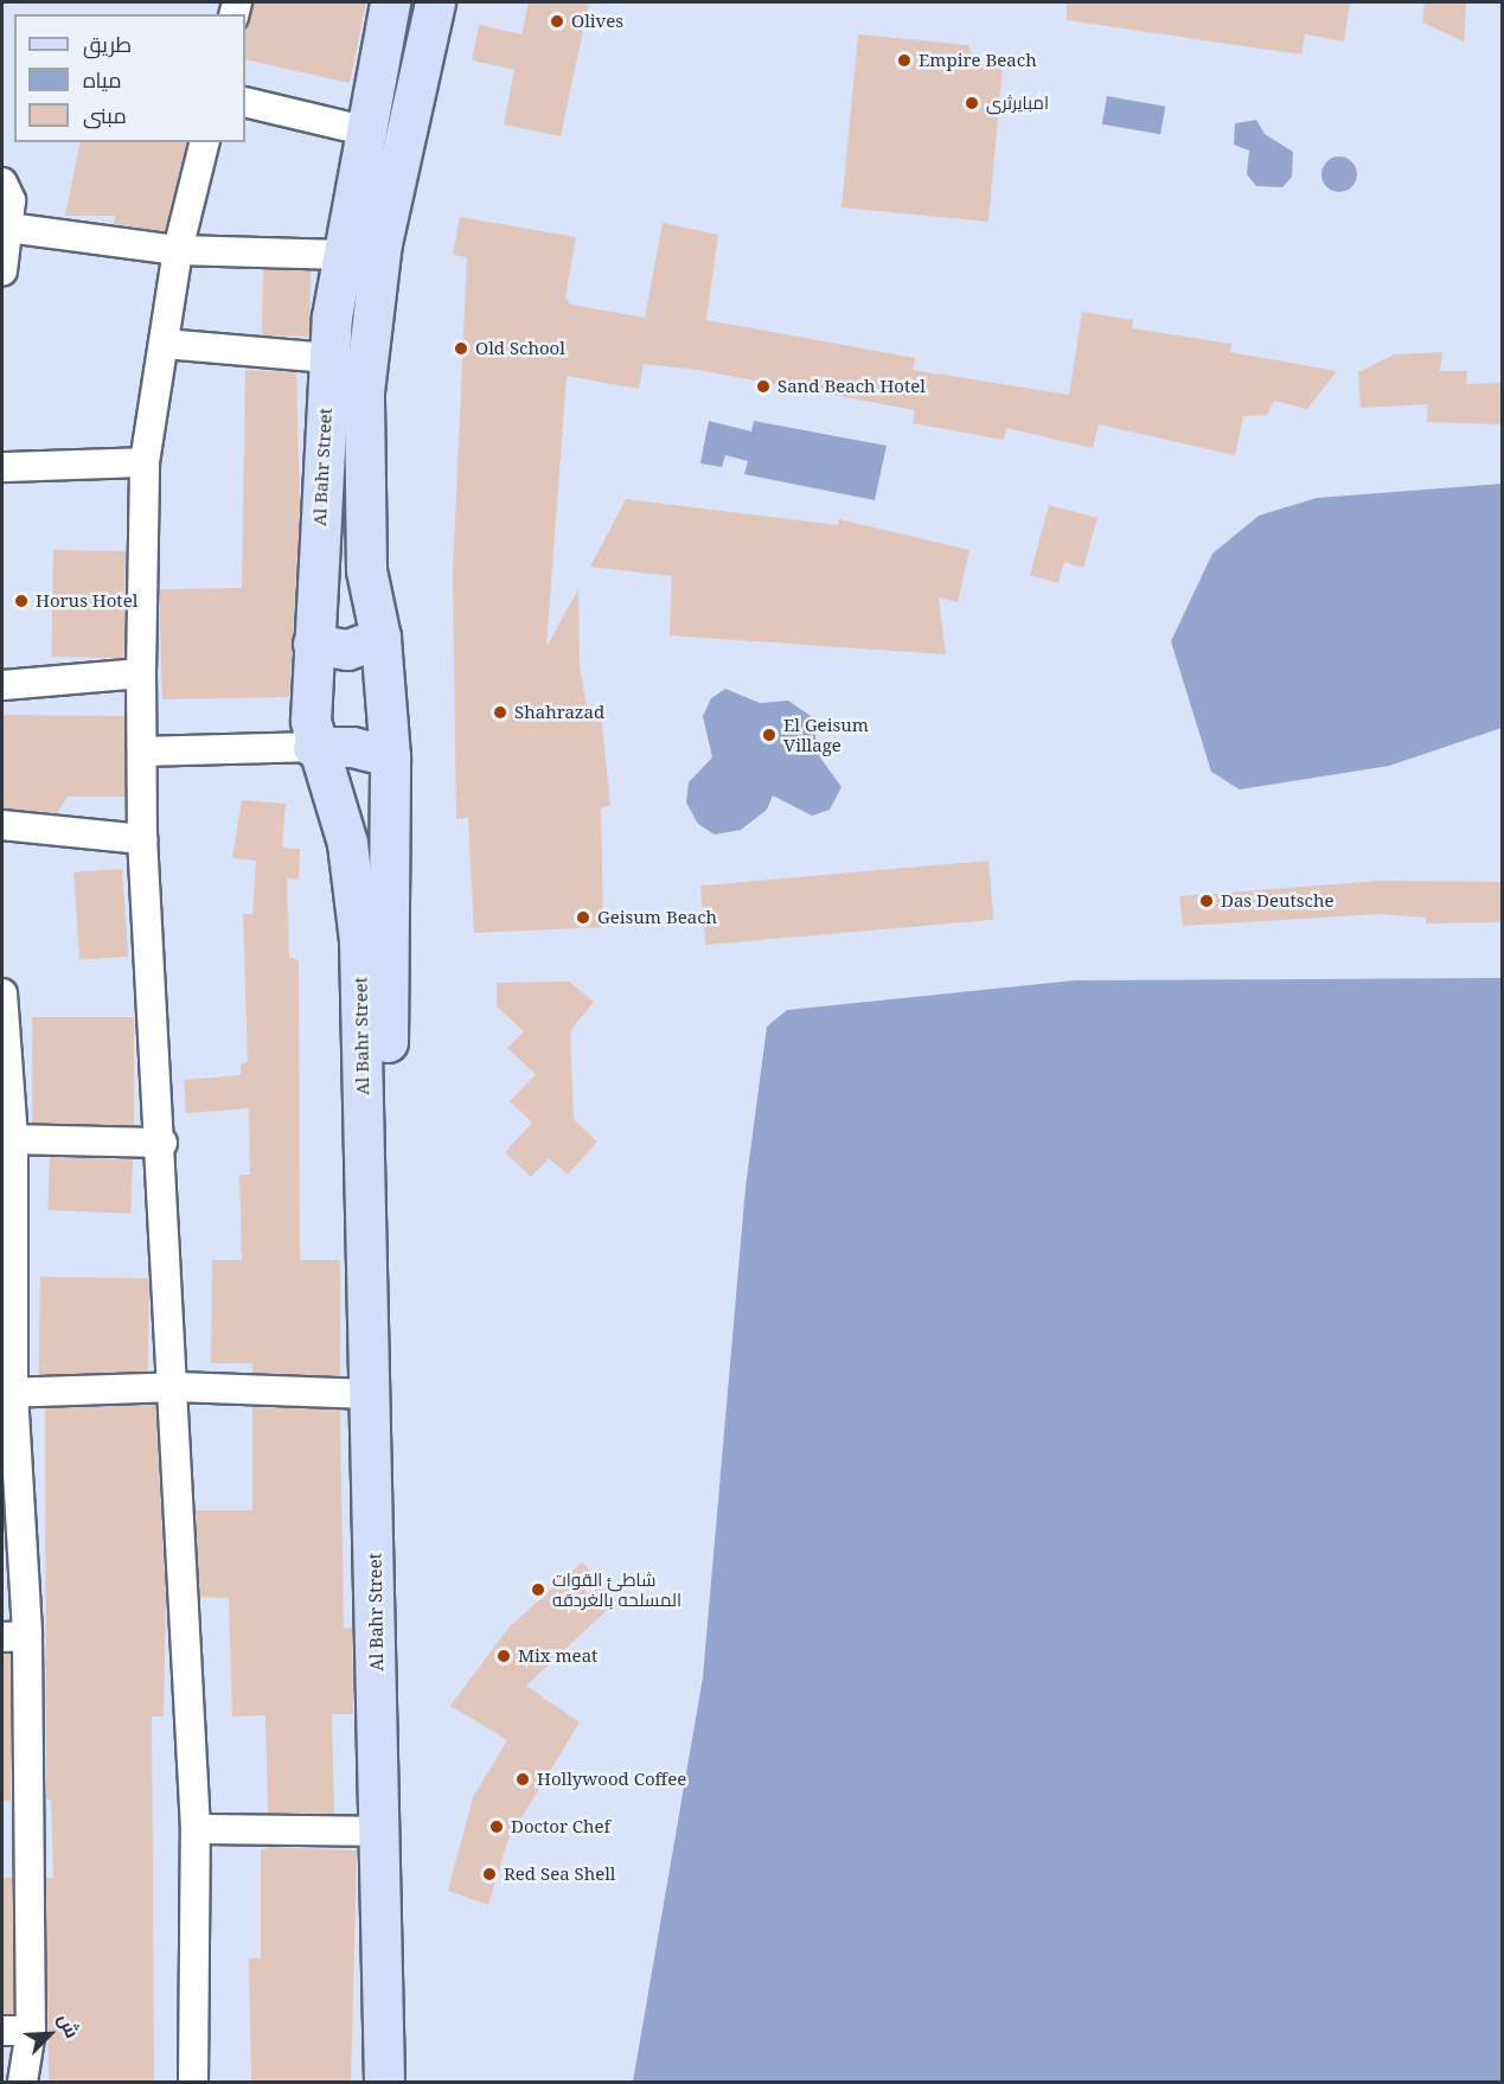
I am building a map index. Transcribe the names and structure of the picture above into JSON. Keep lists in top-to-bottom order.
{
  "streets": {
    "main road": ["Al Bahr Street"]
  },
  "places": [
    "Olives",
    "Empire Beach",
    "امبايرثرى",
    "Old School",
    "Sand Beach Hotel",
    "Horus Hotel",
    "Shahrazad",
    "El Geisum Village",
    "Das Deutsche",
    "Geisum Beach",
    "شاطئ القوات المسلحه بالغردقه",
    "Mix meat",
    "Hollywood Coffee",
    "Doctor Chef",
    "Red Sea Shell"
  ],
  "legend": ["طريق", "مياه", "مبنى"],
  "north": "top right"
}
